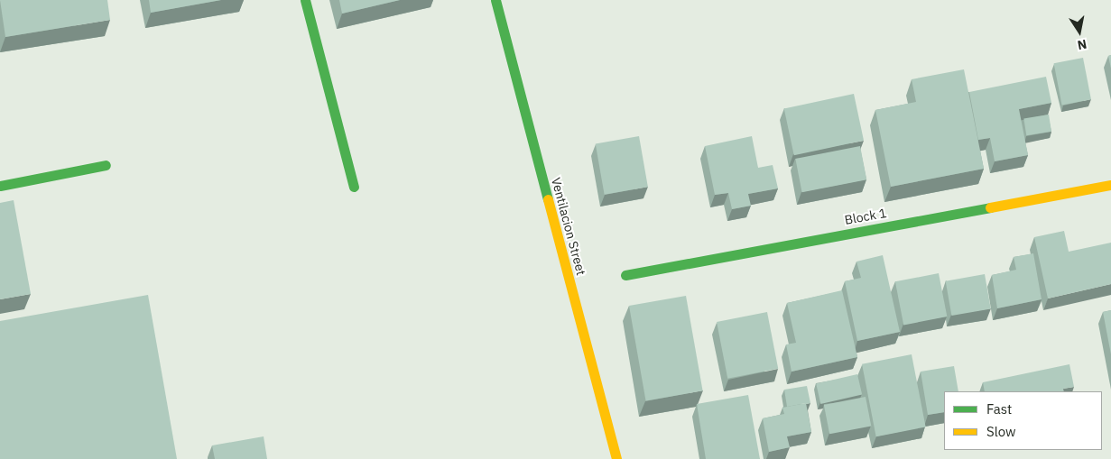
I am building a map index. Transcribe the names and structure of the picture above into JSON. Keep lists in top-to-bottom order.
{
  "streets": {
    "street": ["Block 1", "Ventilacion Street"]
  },
  "legend": ["Fast", "Slow"],
  "north": "bottom"
}
